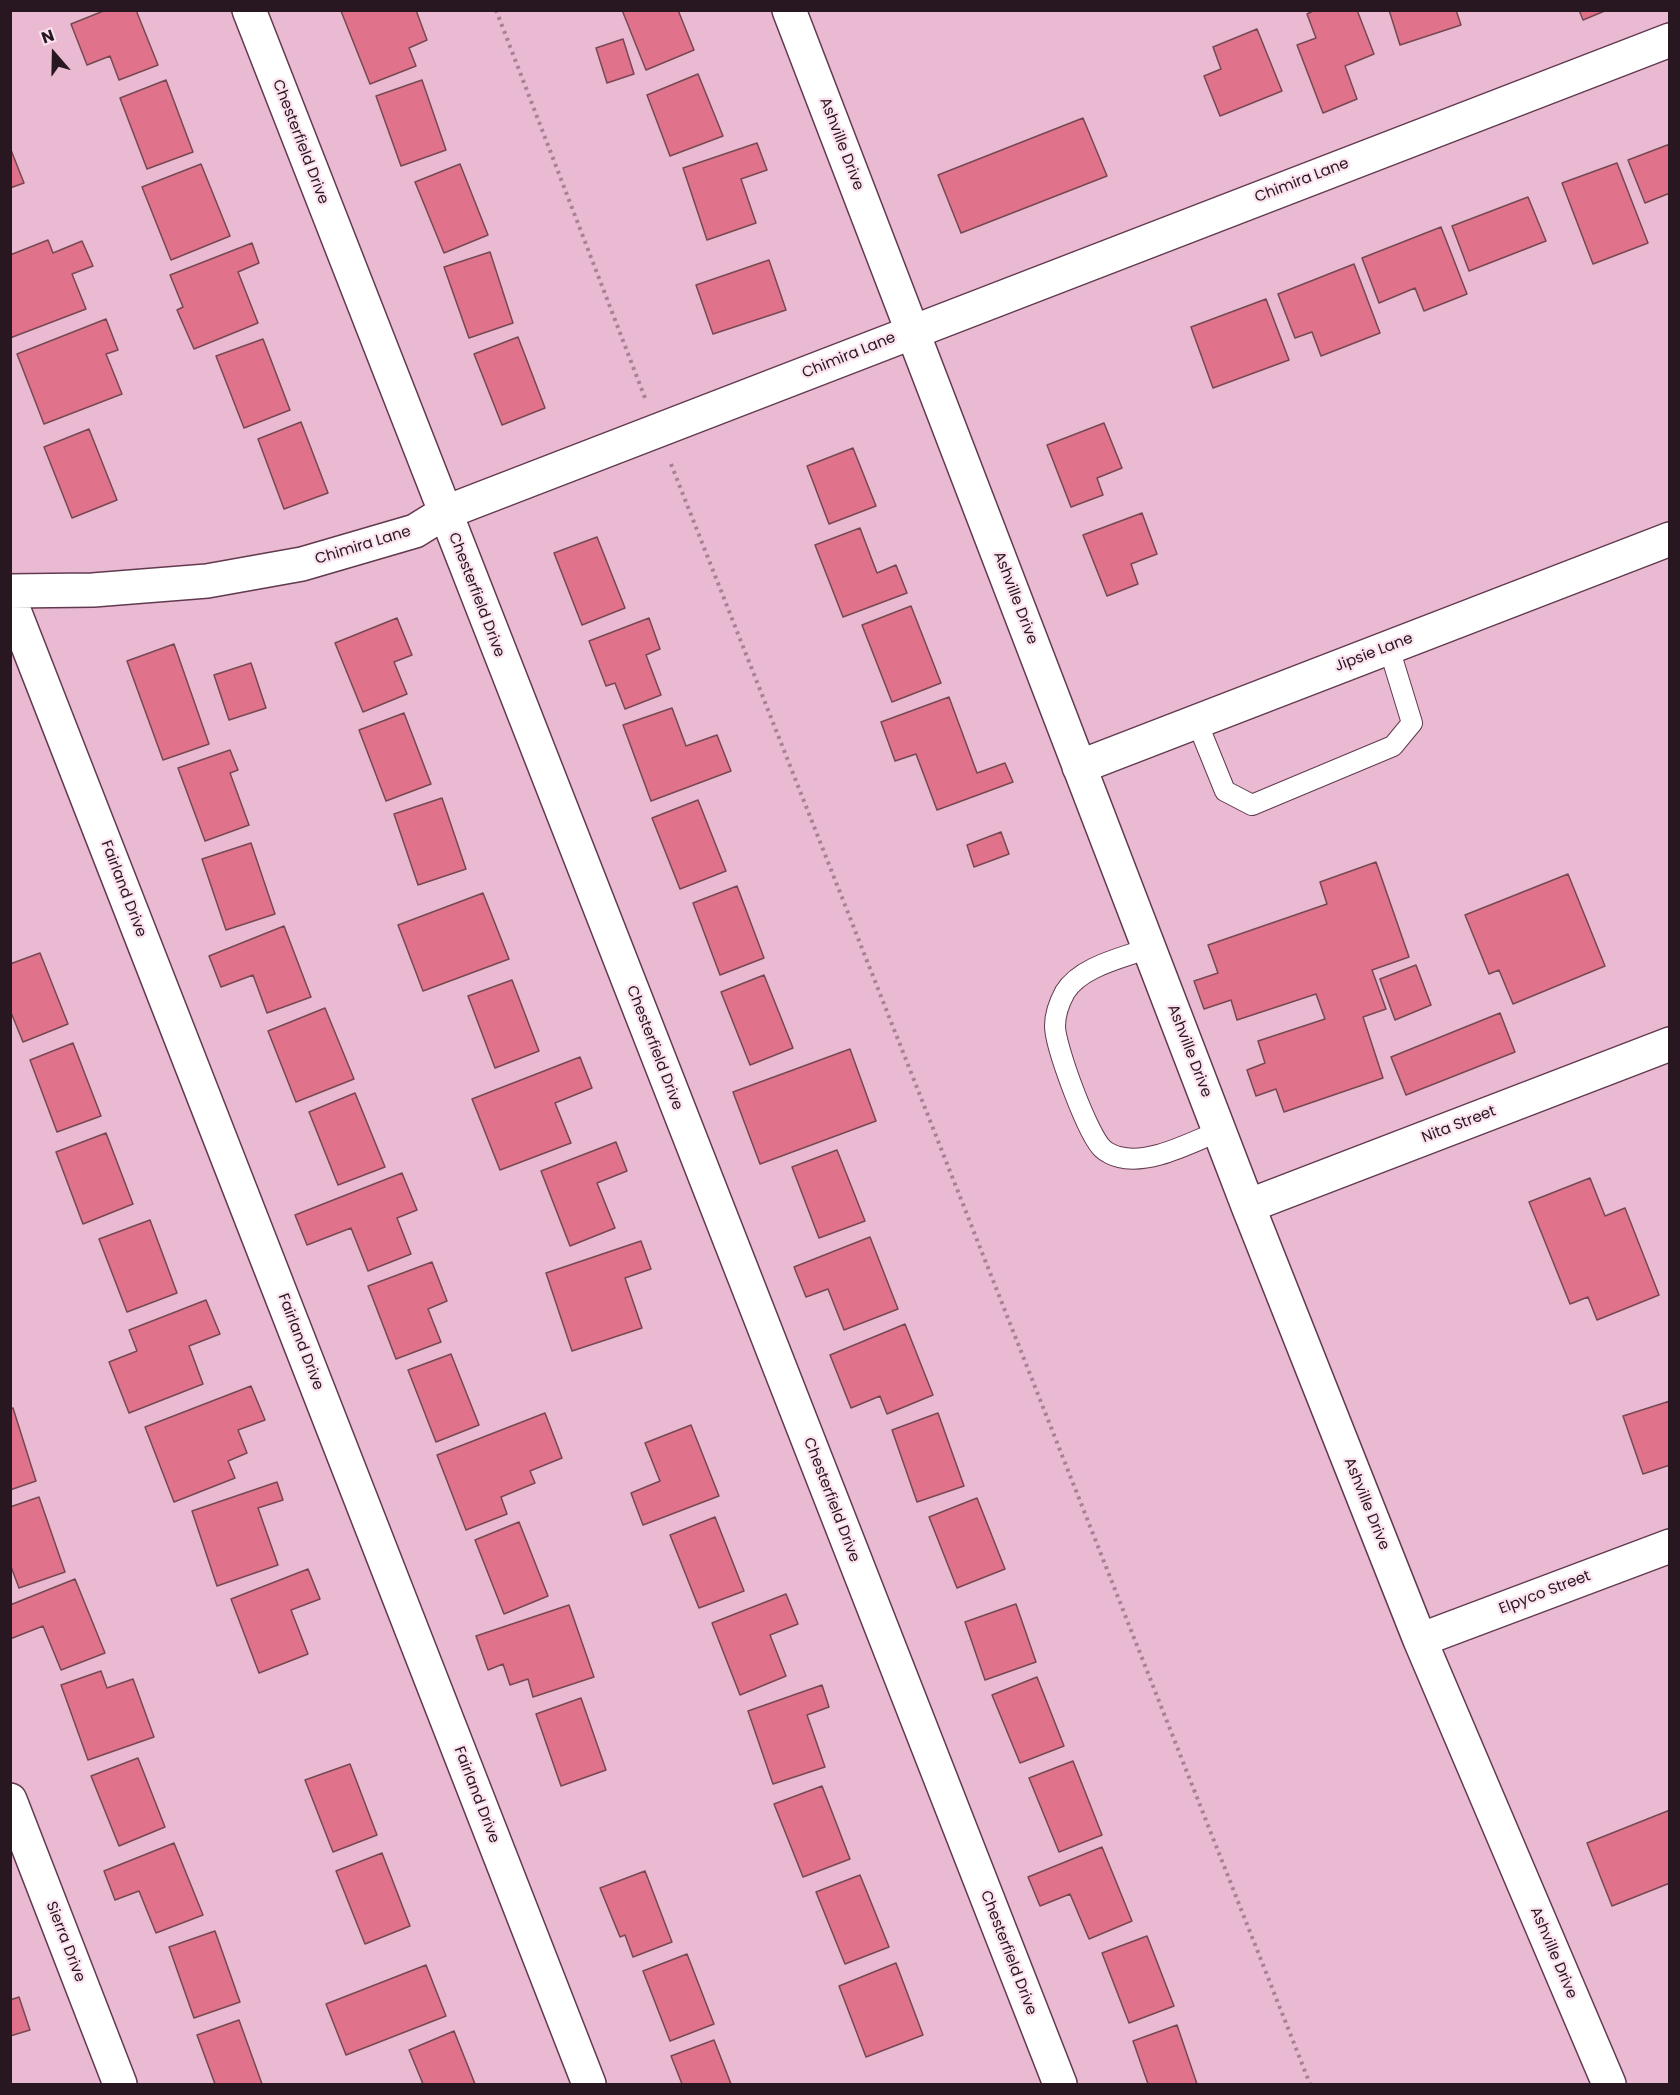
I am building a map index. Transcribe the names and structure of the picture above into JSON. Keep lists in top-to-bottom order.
{
  "streets": {
    "street": [
      "Chesterfield Drive",
      "Ashville Drive",
      "Chimira Lane",
      "Jipsie Lane",
      "Fairland Drive",
      "Nita Street",
      "Elpyco Street",
      "Sierra Drive"
    ]
  },
  "crossings": [
    ["Chesterfield Drive", "Chimira Lane"],
    ["Ashville Drive", "Chimira Lane"],
    ["Ashville Drive", "Jipsie Lane"],
    ["Ashville Drive", "Nita Street"],
    ["Ashville Drive", "Elpyco Street"]
  ],
  "north": "top"
}
